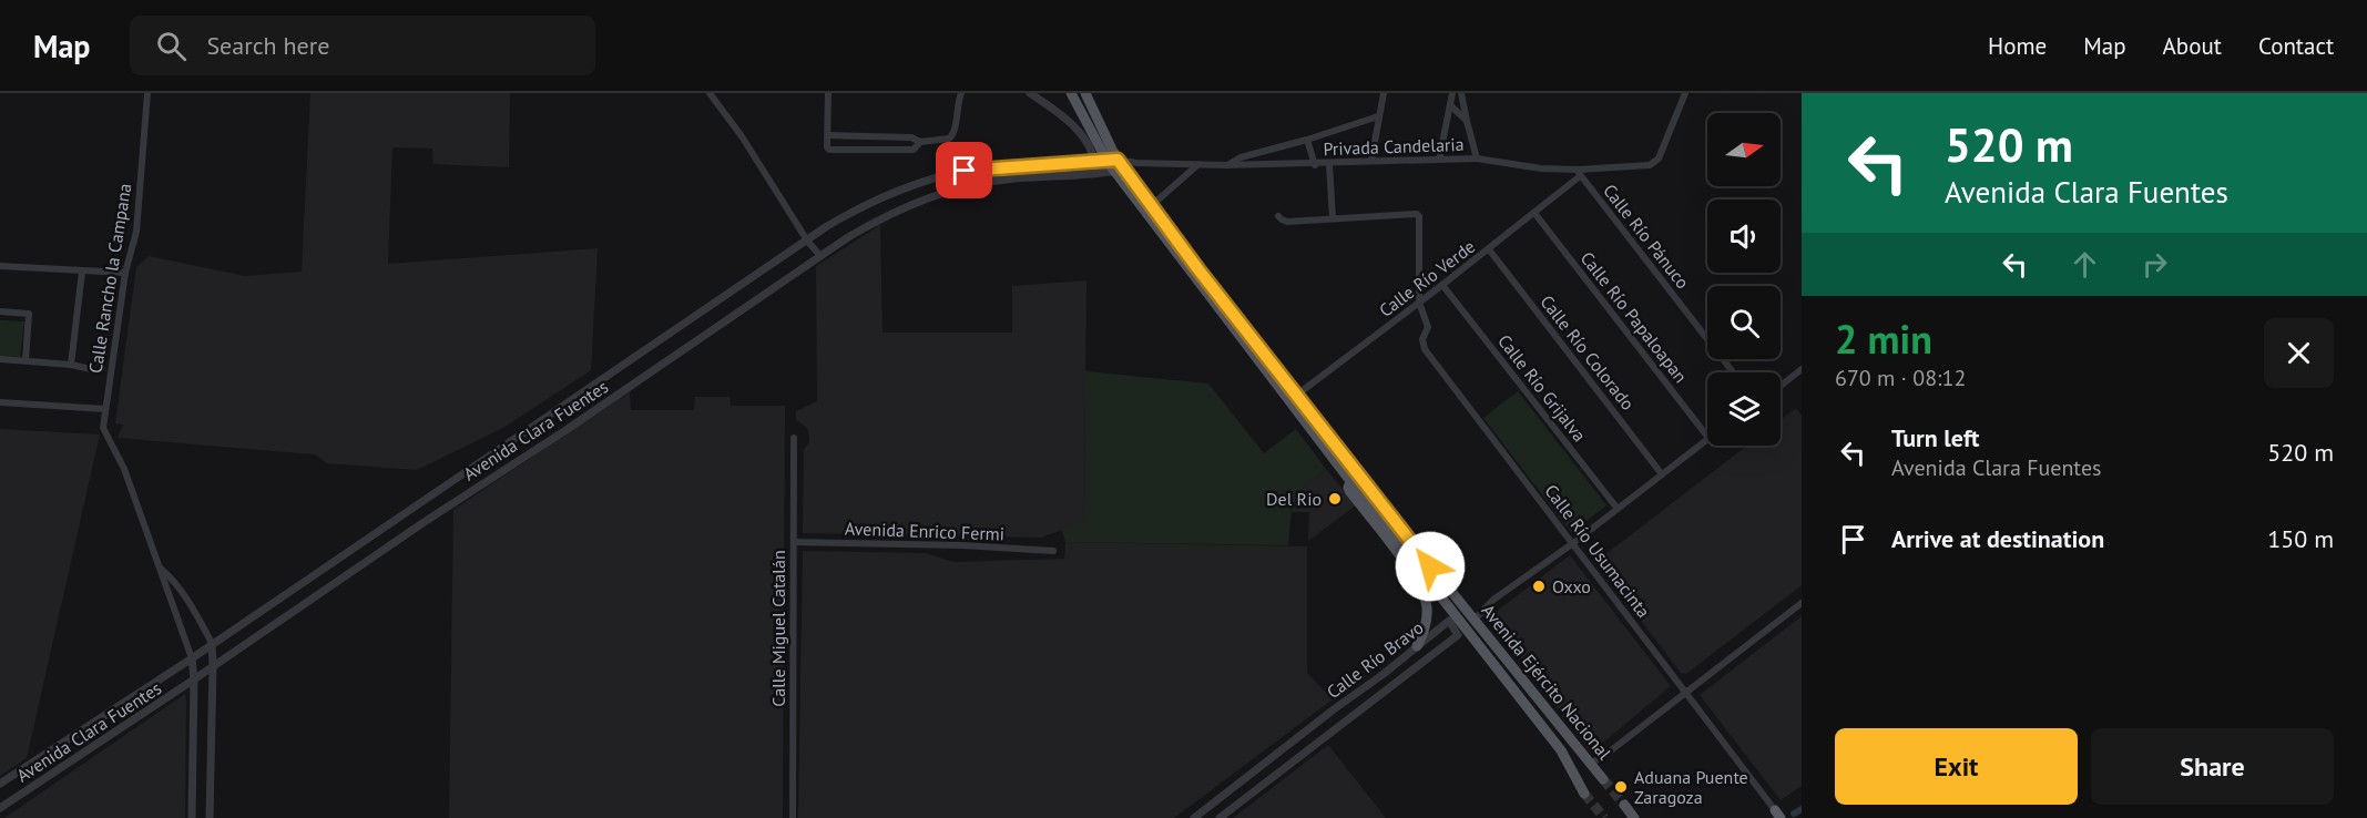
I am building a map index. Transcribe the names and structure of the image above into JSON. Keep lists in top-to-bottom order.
{
  "streets": {
    "main road": ["Avenida Ejército Nacional"],
    "street": [
      "Privada Candelaria",
      "Calle Río Pánuco",
      "Calle Rancho la Campana",
      "Calle Río Verde",
      "Calle Río Papaloapan",
      "Calle Río Colorado",
      "Calle Río Grijalva",
      "Avenida Clara Fuentes",
      "Avenida Enrico Fermi",
      "Calle Río Usumacinta",
      "Calle Miguel Catalán",
      "Calle Río Bravo"
    ]
  },
  "crossings": [
    ["Privada Candelaria", "Calle Río Pánuco"],
    ["Privada Candelaria", "Calle Río Verde"],
    ["Privada Candelaria", "Avenida Clara Fuentes"],
    ["Privada Candelaria", "Avenida Ejército Nacional"],
    ["Calle Río Pánuco", "Calle Río Verde"],
    ["Calle Río Verde", "Calle Río Papaloapan"],
    ["Calle Río Verde", "Calle Río Colorado"],
    ["Calle Río Verde", "Calle Río Grijalva"],
    ["Calle Río Verde", "Calle Río Usumacinta"],
    ["Calle Río Verde", "Avenida Ejército Nacional"],
    ["Avenida Clara Fuentes", "Avenida Ejército Nacional"],
    ["Avenida Enrico Fermi", "Calle Miguel Catalán"]
  ],
  "places": ["Del Rio", "Oxxo", "Aduana Puente Zaragoza"],
  "north": "right",
  "page": {
    "header": "Map",
    "search": "Search here",
    "nav": [
      "Home",
      "Map",
      "About",
      "Contact"
    ],
    "turn": ["520 m", "Avenida Clara Fuentes"],
    "heading": ["2 min", "670 m · 08:12"],
    "list": [
      {
        "name": "Turn left",
        "note": "Avenida Clara Fuentes",
        "value": "520 m"
      },
      {
        "name": "Arrive at destination",
        "value": "150 m"
      }
    ],
    "buttons": ["Exit", "Share"]
  }
}
